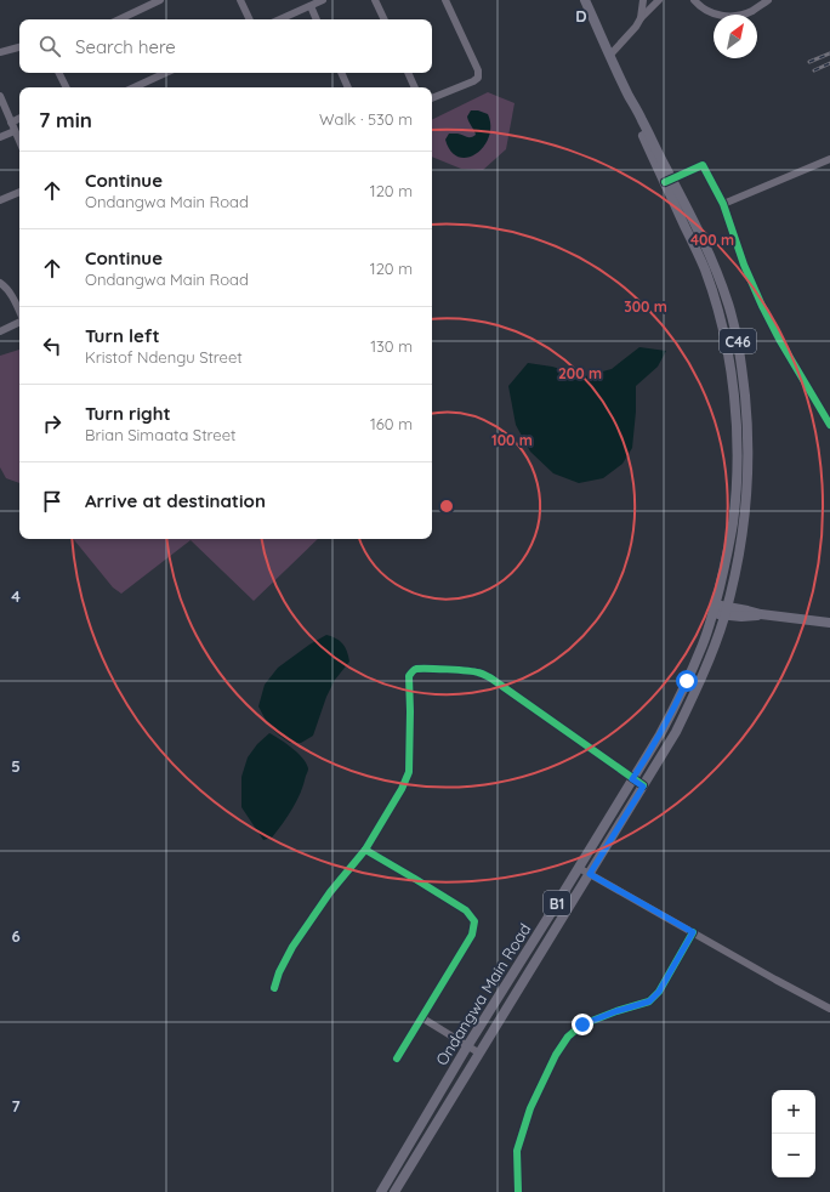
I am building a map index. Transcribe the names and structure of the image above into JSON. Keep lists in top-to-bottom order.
{
  "streets": {
    "main road": ["C46", "B1", "Ondangwa Main Road"]
  },
  "crossings": [
    ["C46", "Ondangwa Main Road"]
  ],
  "north": "top right",
  "page": {
    "search": "Search here",
    "heading": ["7 min", "Walk · 530 m"],
    "list": [
      ["Continue", "Ondangwa Main Road", "120 m"],
      ["Continue", "Ondangwa Main Road", "120 m"],
      ["Turn left", "Kristof Ndengu Street", "130 m"],
      ["Turn right", "Brian Simaata Street", "160 m"],
      "Arrive at destination"
    ],
    "map_buttons": ["+", "−"]
  },
  "grid": {
    "columns": ["D"],
    "rows": [
      "4",
      "5",
      "6",
      "7"
    ]
  },
  "rings": [
    "400 m",
    "300 m",
    "200 m",
    "100 m"
  ]
}
